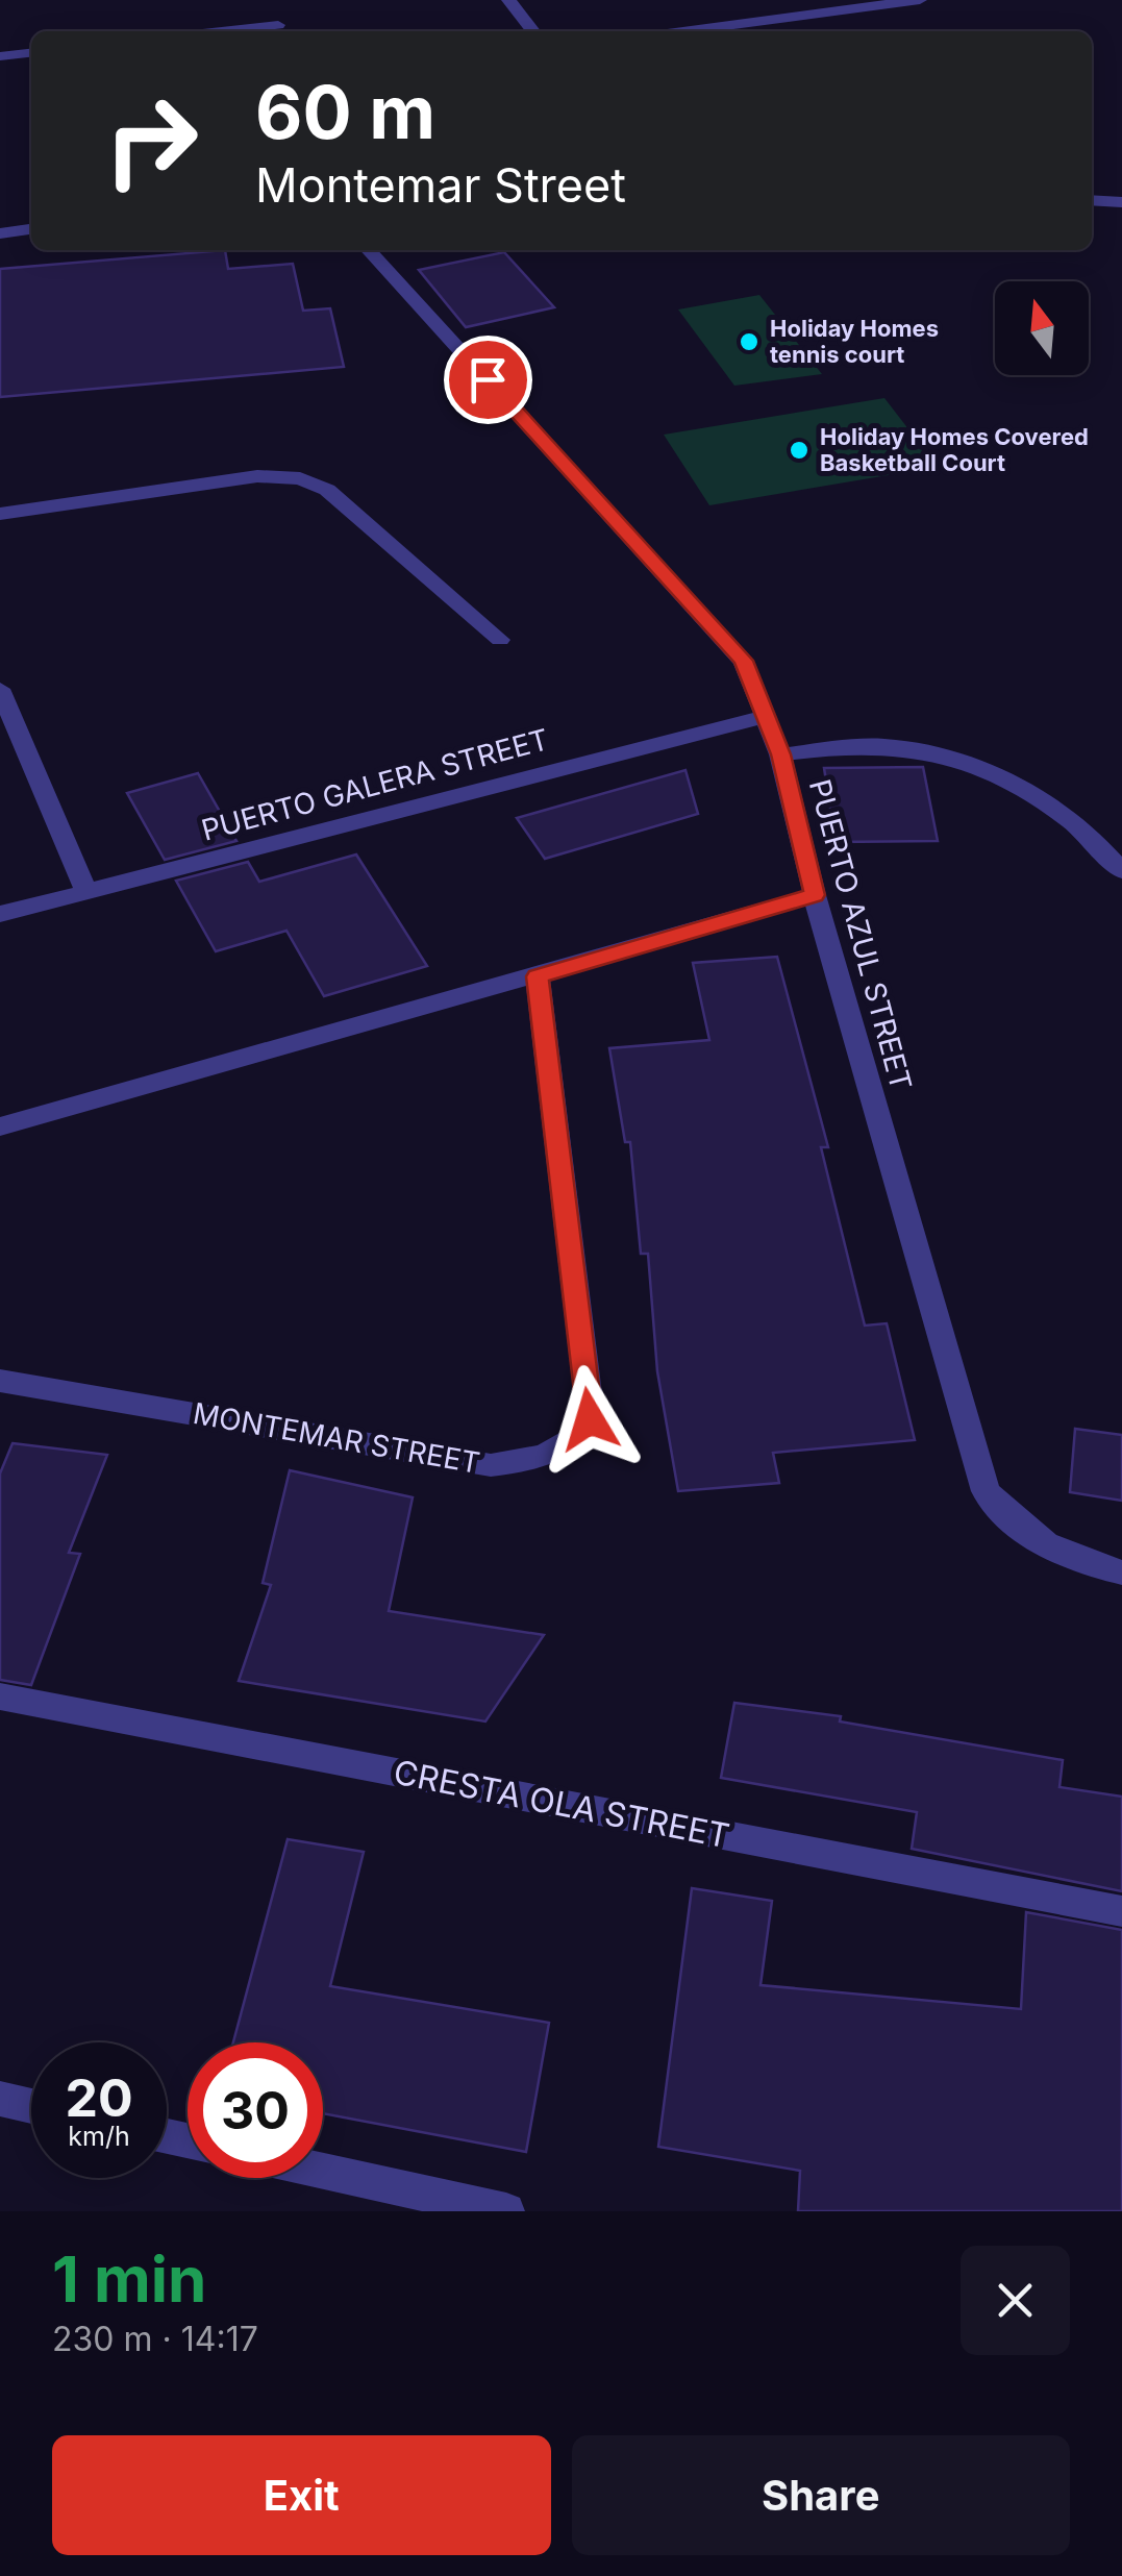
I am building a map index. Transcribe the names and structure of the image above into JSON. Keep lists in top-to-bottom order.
{
  "streets": {
    "street": [
      "PUERTO GALERA STREET",
      "PUERTO AZUL STREET",
      "MONTEMAR STREET",
      "CRESTA OLA STREET"
    ]
  },
  "crossings": [
    ["PUERTO GALERA STREET", "PUERTO AZUL STREET"]
  ],
  "places": ["Holiday Homes tennis court", "Holiday Homes Covered Basketball Court"],
  "north": "top",
  "page": {
    "turn": ["60 m", "Montemar Street"],
    "speed": "20 km/h",
    "limit": "30",
    "heading": ["1 min", "230 m · 14:17"],
    "buttons": ["Exit", "Share"]
  }
}
